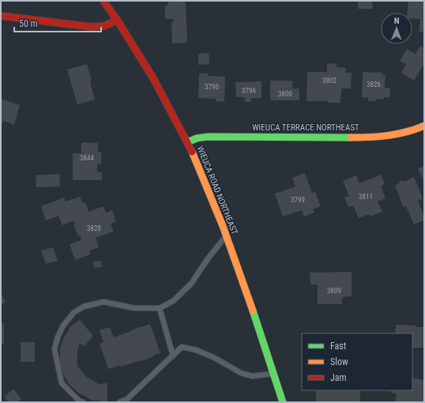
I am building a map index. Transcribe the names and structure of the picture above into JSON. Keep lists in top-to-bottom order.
{
  "streets": {
    "street": ["WIEUCA TERRACE NORTHEAST", "WIEUCA ROAD NORTHEAST"]
  },
  "crossings": [
    ["WIEUCA TERRACE NORTHEAST", "WIEUCA ROAD NORTHEAST"]
  ],
  "house_numbers": [
    "3802",
    "3826",
    "3790",
    "3796",
    "3800",
    "3844",
    "3811",
    "3799",
    "3828",
    "3809"
  ],
  "legend": ["Fast", "Slow", "Jam"],
  "scale_bar": "50 m",
  "north": "top"
}
